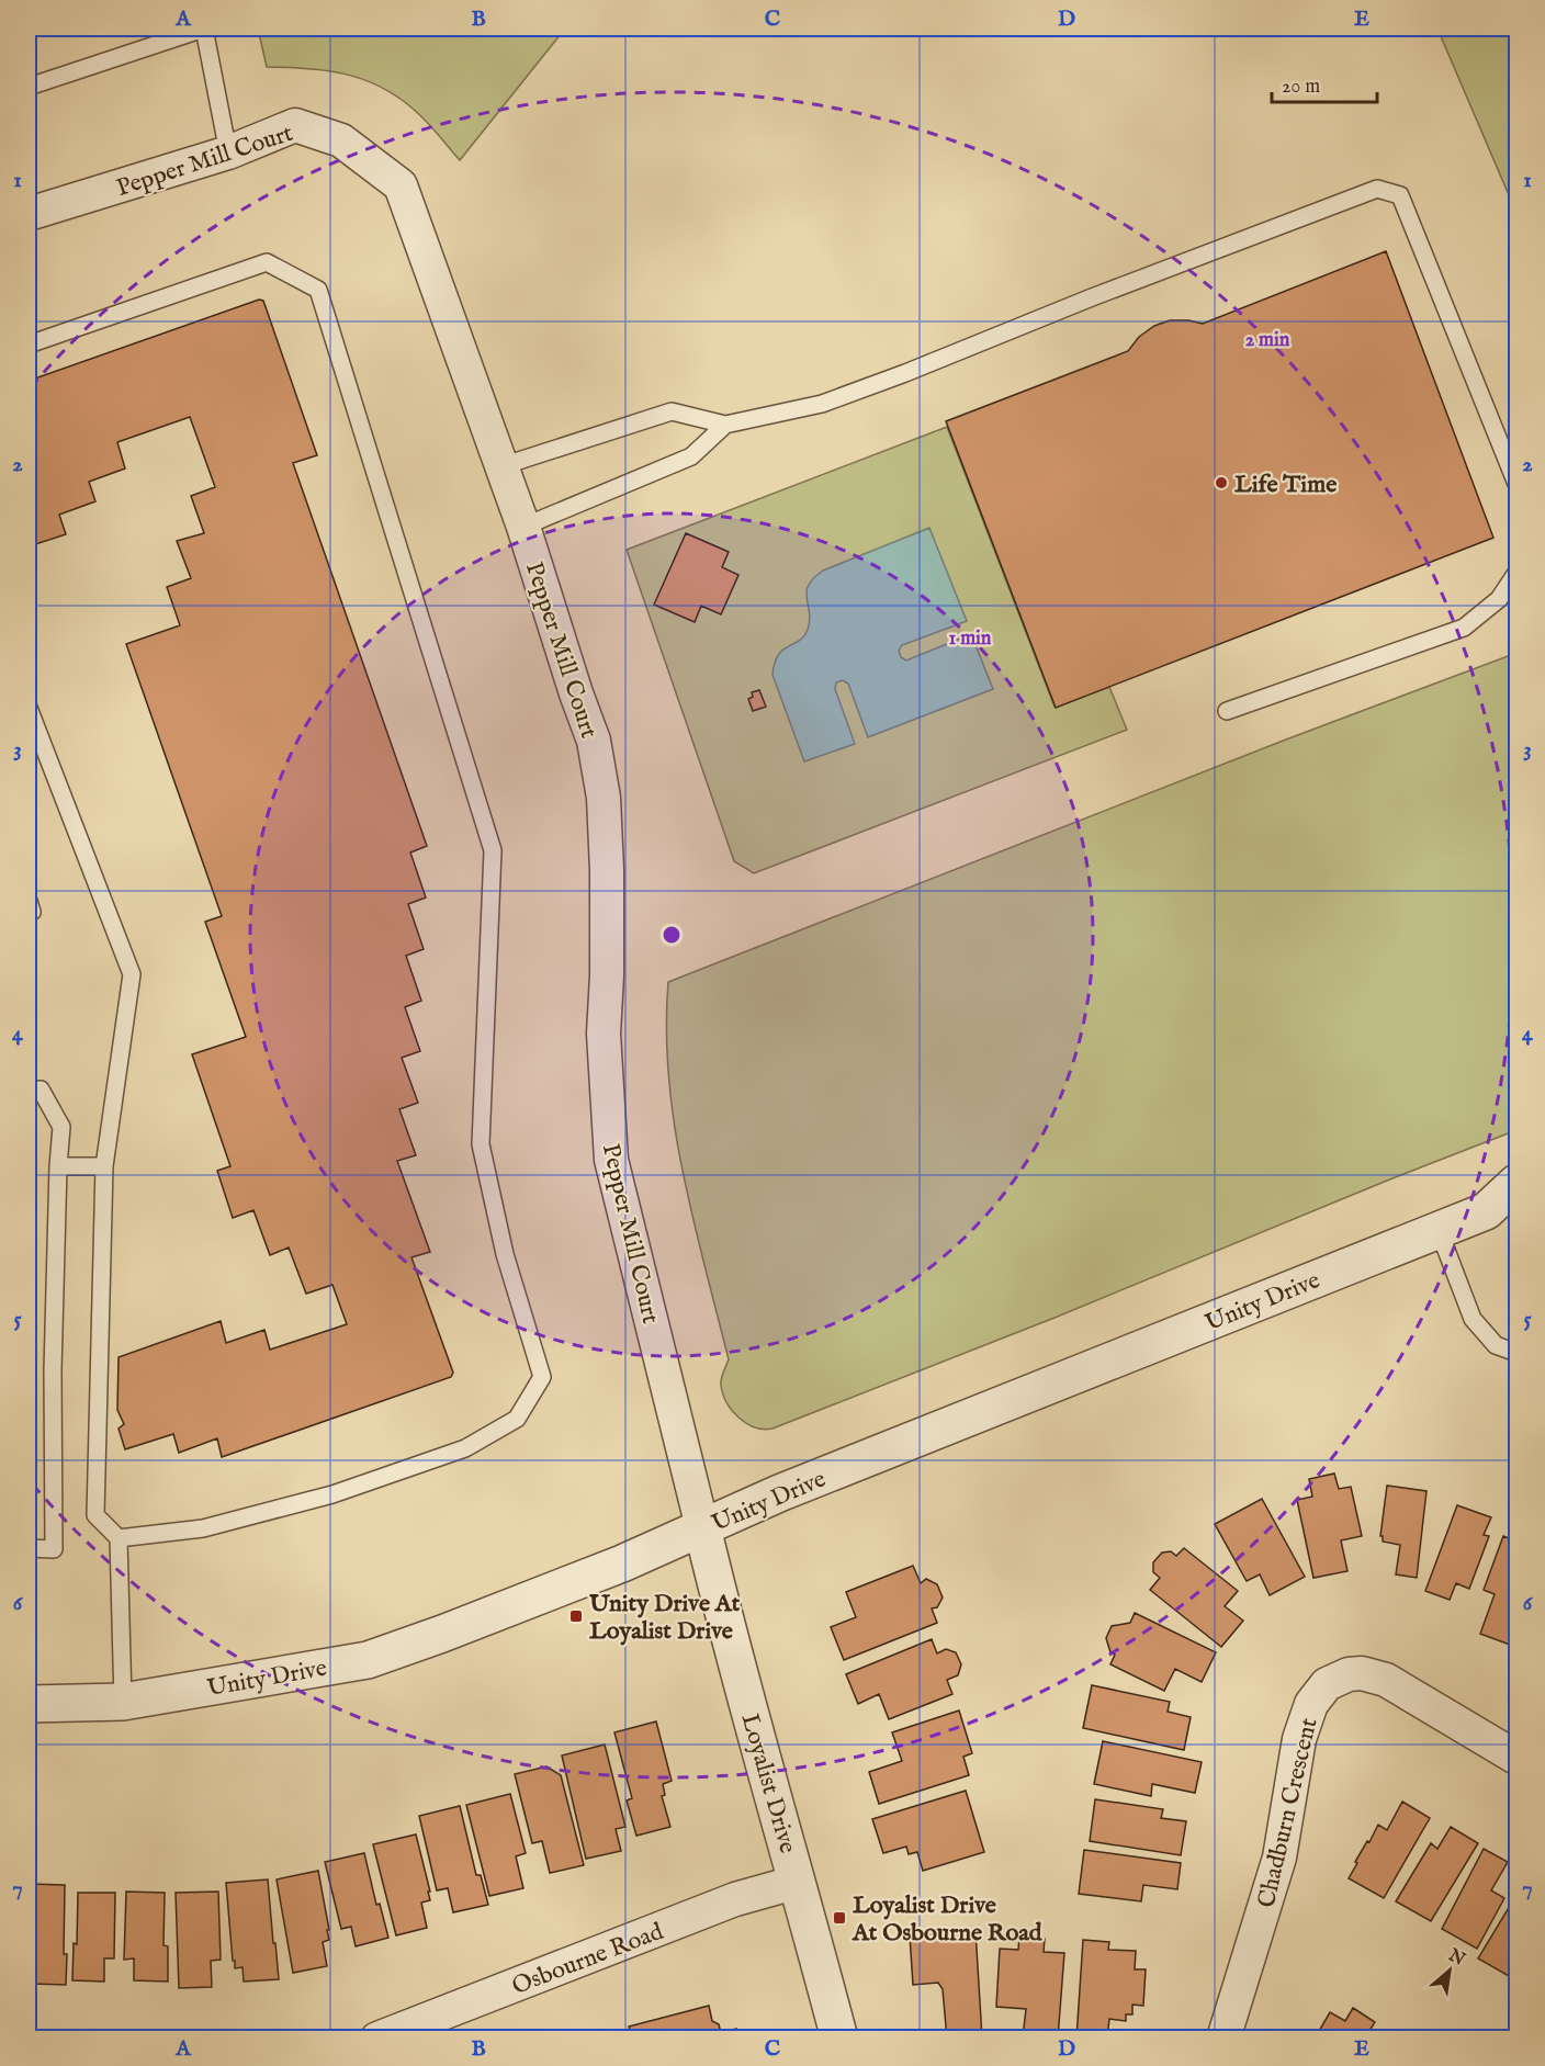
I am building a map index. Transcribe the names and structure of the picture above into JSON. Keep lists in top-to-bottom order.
{
  "streets": {
    "street": [
      "Pepper Mill Court",
      "Unity Drive",
      "Loyalist Drive",
      "Chadburn Crescent",
      "Osbourne Road"
    ]
  },
  "crossings": [
    ["Pepper Mill Court", "Unity Drive"],
    ["Pepper Mill Court", "Loyalist Drive"],
    ["Unity Drive", "Loyalist Drive"],
    ["Loyalist Drive", "Osbourne Road"]
  ],
  "places": {
    "other": ["Life Time"],
    "transit": ["Unity Drive At Loyalist Drive", "Loyalist Drive At Osbourne Road"]
  },
  "scale_bar": "20 m",
  "north": "top right",
  "grid": {
    "columns": [
      "A",
      "B",
      "C",
      "D",
      "E"
    ],
    "rows": [
      "1",
      "2",
      "3",
      "4",
      "5",
      "6",
      "7"
    ]
  },
  "rings": ["2 min", "1 min"]
}
